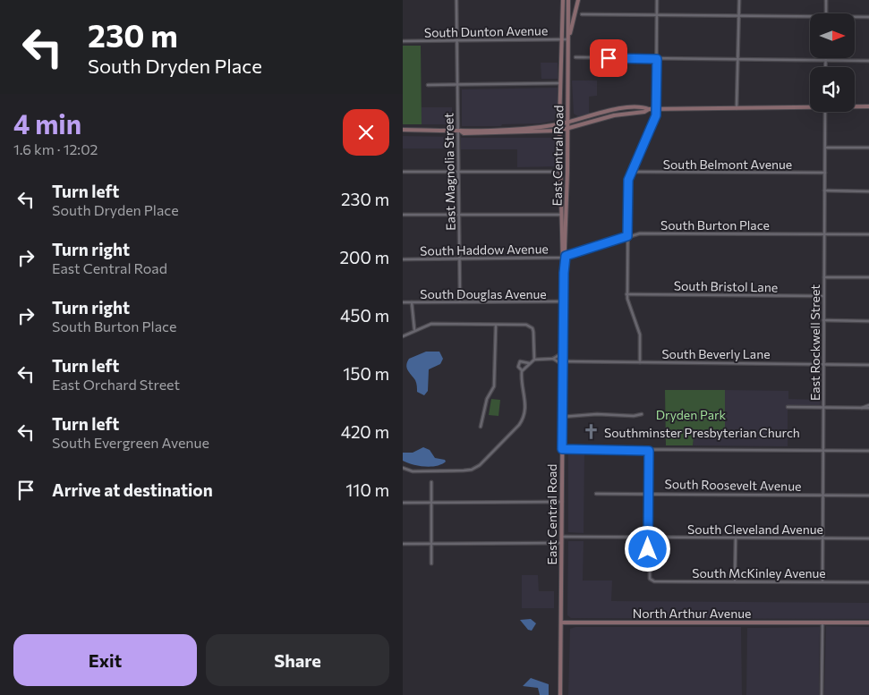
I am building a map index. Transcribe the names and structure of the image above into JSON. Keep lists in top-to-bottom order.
{
  "streets": {
    "main road": ["East Central Road", "North Arthur Avenue"],
    "street": [
      "South Dunton Avenue",
      "South Belmont Avenue",
      "East Magnolia Street",
      "South Burton Place",
      "South Haddow Avenue",
      "South Bristol Lane",
      "South Douglas Avenue",
      "East Rockwell Street",
      "South Beverly Lane",
      "South Roosevelt Avenue",
      "South Cleveland Avenue",
      "South McKinley Avenue"
    ]
  },
  "crossings": [
    ["South Dunton Avenue", "East Central Road"],
    ["South Dunton Avenue", "East Magnolia Street"],
    ["East Central Road", "South Burton Place"],
    ["East Central Road", "South Haddow Avenue"],
    ["East Central Road", "South Douglas Avenue"],
    ["East Central Road", "South Beverly Lane"],
    ["East Central Road", "South Cleveland Avenue"],
    ["East Central Road", "North Arthur Avenue"],
    ["South Belmont Avenue", "East Rockwell Street"],
    ["East Magnolia Street", "South Haddow Avenue"],
    ["East Magnolia Street", "South Douglas Avenue"],
    ["South Burton Place", "South Haddow Avenue"],
    ["South Burton Place", "East Rockwell Street"],
    ["South Bristol Lane", "East Rockwell Street"],
    ["East Rockwell Street", "South Beverly Lane"],
    ["East Rockwell Street", "South Roosevelt Avenue"],
    ["East Rockwell Street", "South Cleveland Avenue"],
    ["East Rockwell Street", "South McKinley Avenue"],
    ["South Cleveland Avenue", "South McKinley Avenue"]
  ],
  "parks": ["Dryden Park"],
  "places": {
    "church": ["Southminster Presbyterian Church"]
  },
  "north": "right",
  "page": {
    "turn": ["230 m", "South Dryden Place"],
    "heading": ["4 min", "1.6 km · 12:02"],
    "list": [
      {
        "name": "Turn left",
        "note": "South Dryden Place",
        "value": "230 m"
      },
      {
        "name": "Turn right",
        "note": "East Central Road",
        "value": "200 m"
      },
      {
        "name": "Turn right",
        "note": "South Burton Place",
        "value": "450 m"
      },
      {
        "name": "Turn left",
        "note": "East Orchard Street",
        "value": "150 m"
      },
      {
        "name": "Turn left",
        "note": "South Evergreen Avenue",
        "value": "420 m"
      },
      {
        "name": "Arrive at destination",
        "value": "110 m"
      }
    ],
    "buttons": ["Exit", "Share"]
  }
}
